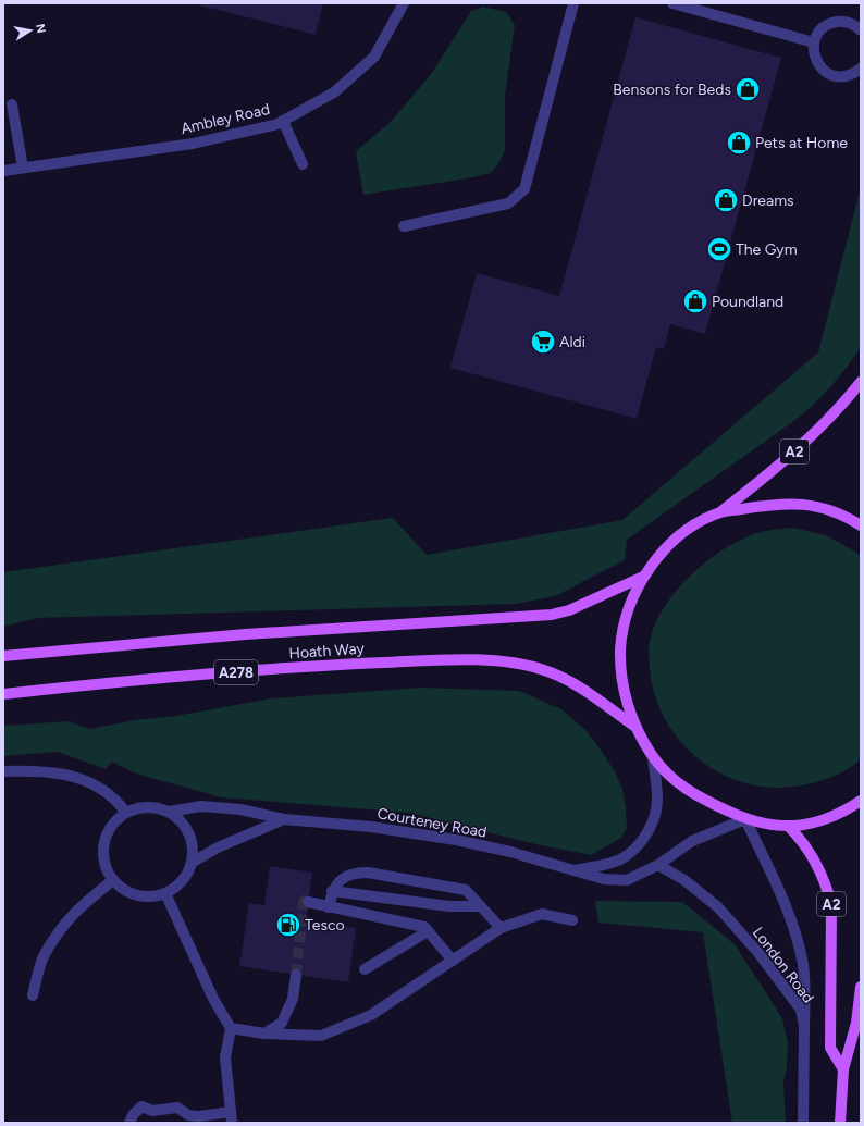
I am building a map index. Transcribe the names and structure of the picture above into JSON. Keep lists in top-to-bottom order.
{
  "streets": {
    "main road": [
      "A2",
      "Hoath Way",
      "A278",
      "London Road"
    ],
    "street": ["Ambley Road", "Courteney Road"]
  },
  "crossings": [
    ["Courteney Road", "London Road"]
  ],
  "places": {
    "shop": [
      "Bensons for Beds",
      "Pets at Home",
      "Dreams",
      "Poundland"
    ],
    "sports": ["The Gym"],
    "supermarket": ["Aldi"],
    "fuel station": ["Tesco"]
  },
  "north": "right"
}
